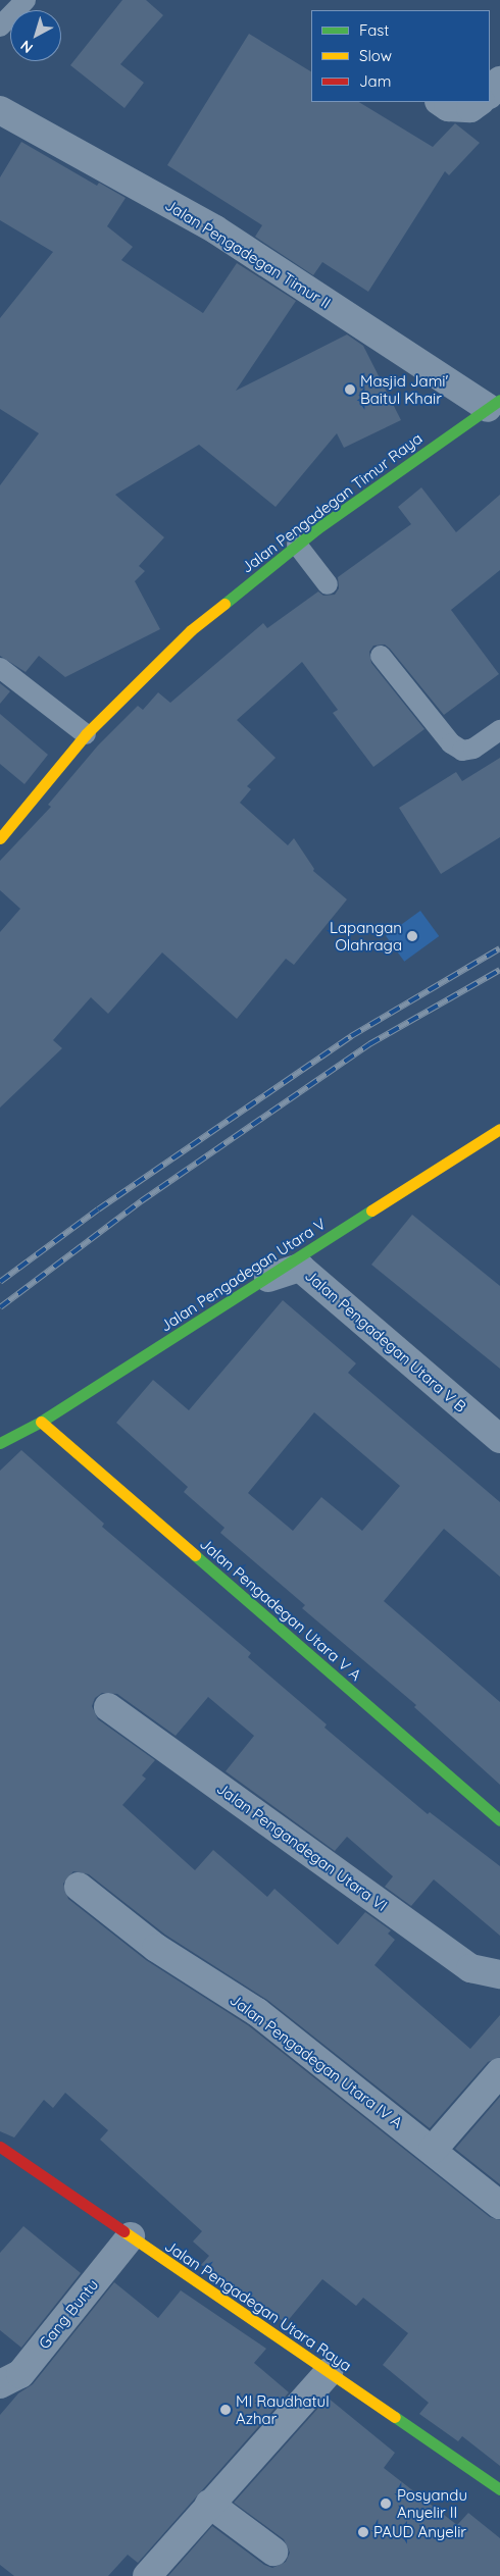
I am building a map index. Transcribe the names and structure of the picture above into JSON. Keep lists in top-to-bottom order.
{
  "streets": {
    "street": [
      "Jalan Pengadegan Timur II",
      "Jalan Pengadegan Timur Raya",
      "Jalan Pengadegan Utara V",
      "Jalan Pengadegan Utara V B",
      "Jalan Pengadegan Utara V A",
      "Jalan Pengandegan Utara VI",
      "Jalan Pengadegan Utara IV A",
      "Jalan Pengadegan Utara Raya",
      "Gang Buntu"
    ]
  },
  "crossings": [
    ["Jalan Pengadegan Timur II", "Jalan Pengadegan Timur Raya"],
    ["Jalan Pengadegan Utara V", "Jalan Pengadegan Utara V B"],
    ["Jalan Pengadegan Utara V", "Jalan Pengadegan Utara V A"],
    ["Jalan Pengadegan Utara Raya", "Gang Buntu"]
  ],
  "places": [
    "Masjid Jami' Baitul Khair",
    "Lapangan Olahraga",
    "MI Raudhatul Azhar",
    "Posyandu Anyelir II",
    "PAUD Anyelir"
  ],
  "legend": ["Fast", "Slow", "Jam"],
  "north": "bottom left"
}
